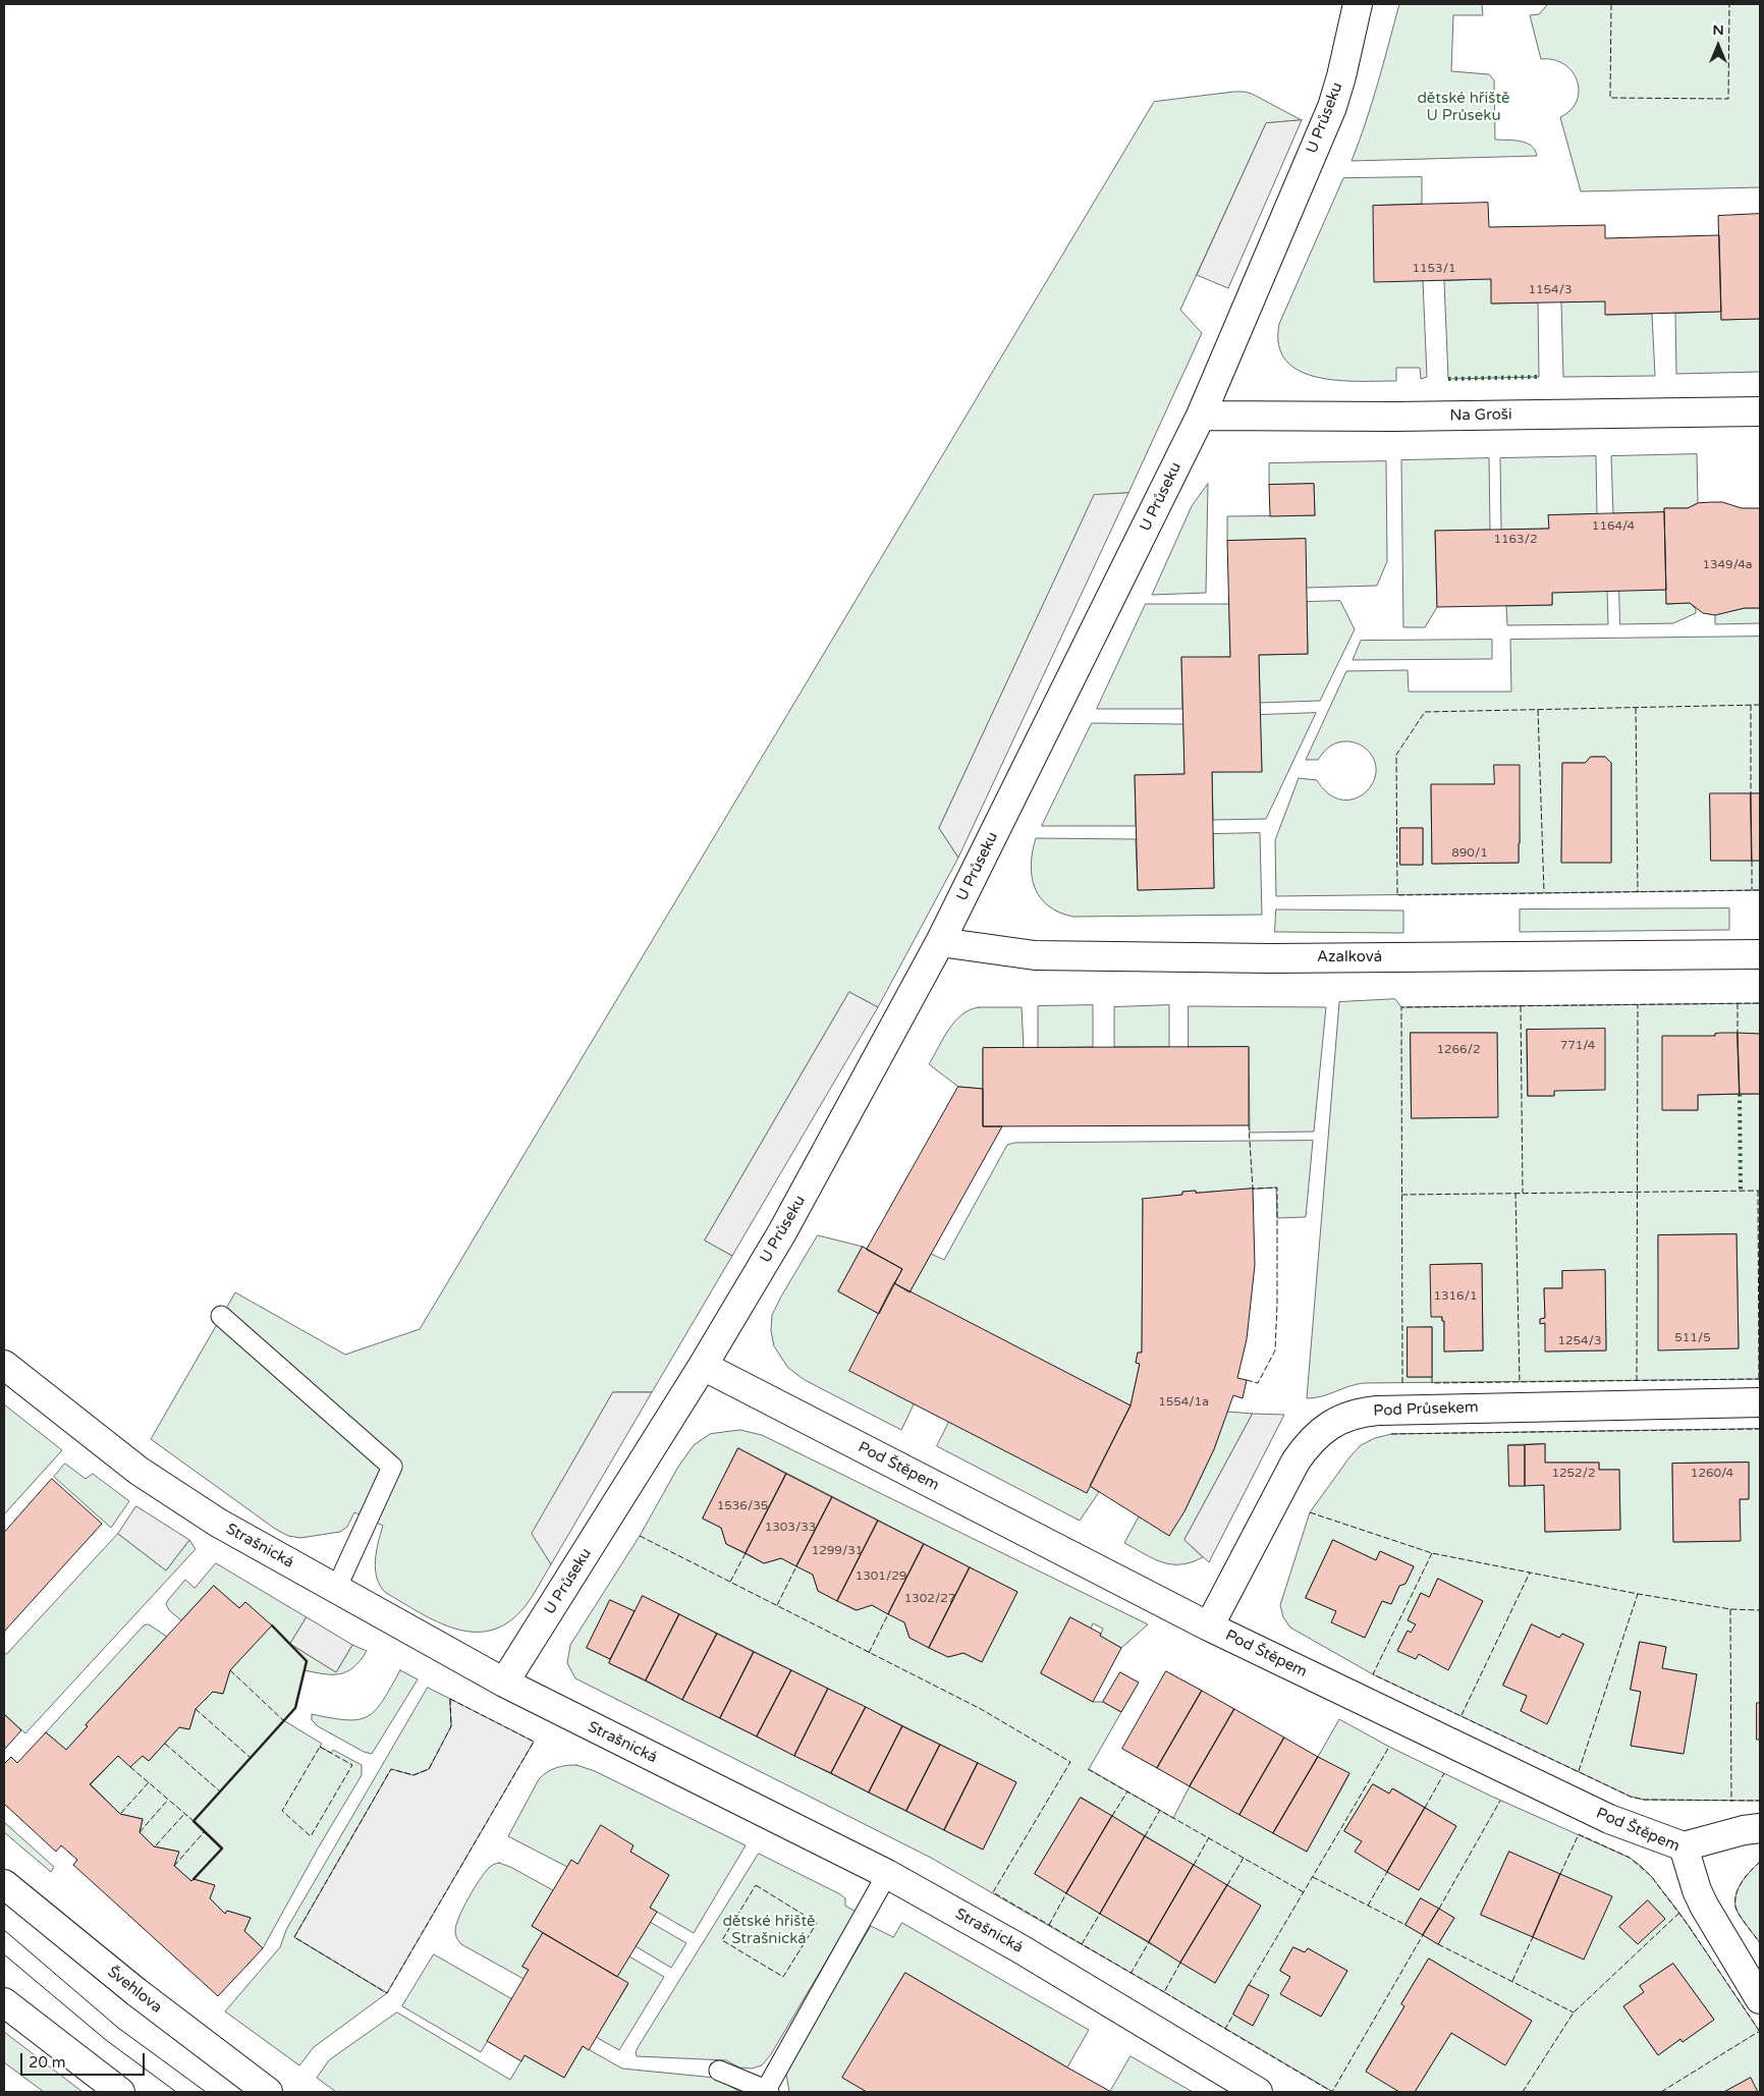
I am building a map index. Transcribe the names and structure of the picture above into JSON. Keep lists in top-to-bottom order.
{
  "streets": {
    "street": [
      "U Průseku",
      "Na Groši",
      "Azalková",
      "Pod Průsekem",
      "Pod Štěpem",
      "Strašnická",
      "Švehlova"
    ]
  },
  "crossings": [
    ["U Průseku", "Na Groši"],
    ["U Průseku", "Azalková"],
    ["U Průseku", "Pod Štěpem"],
    ["U Průseku", "Strašnická"],
    ["Pod Průsekem", "Pod Štěpem"]
  ],
  "parks": ["dětské hřiště U Průseku", "dětské hřiště Strašnická"],
  "house_numbers": [
    "1153/1",
    "1154/3",
    "1164/4",
    "1163/2",
    "1349/4a",
    "890/1",
    "771/4",
    "1266/2",
    "1316/1",
    "511/5",
    "1254/3",
    "1554/1a",
    "1252/2",
    "1260/4",
    "1536/35",
    "1303/33",
    "1299/31",
    "1301/29",
    "1302/27"
  ],
  "scale_bar": "20 m",
  "north": "top"
}
